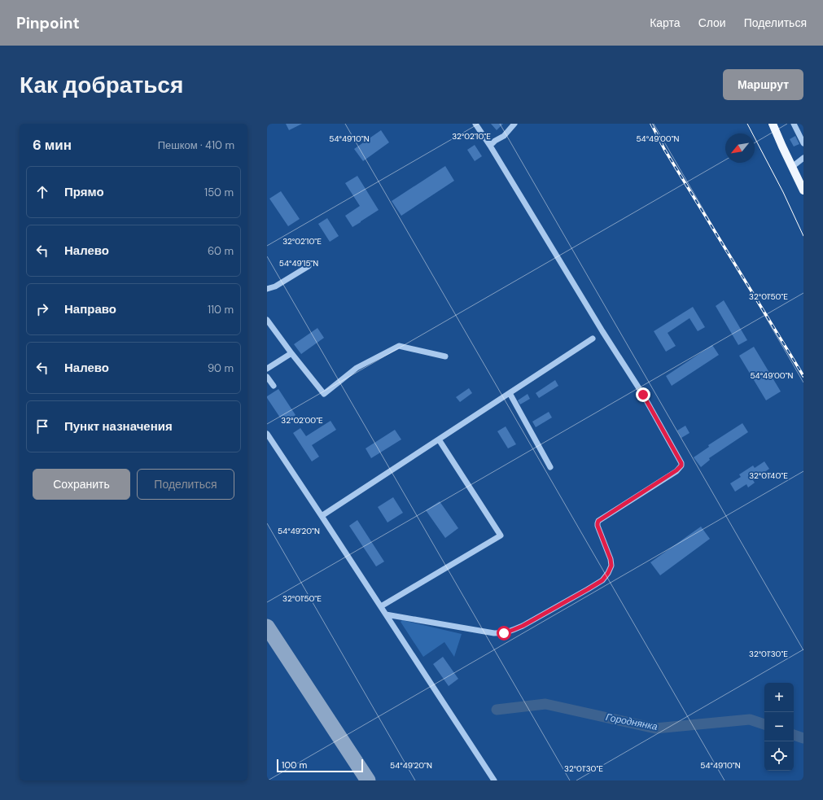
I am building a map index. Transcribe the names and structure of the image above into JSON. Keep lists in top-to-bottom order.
{
  "water": ["Городнянка"],
  "scale_bar": "100 m",
  "north": "bottom left",
  "page": {
    "header": "Pinpoint",
    "nav": ["Карта", "Слои", "Поделиться"],
    "buttons": [
      "Маршрут",
      ["Сохранить", "Поделиться"]
    ],
    "title": "Как добраться",
    "heading": ["6 мин", "Пешком · 410 m"],
    "list": [
      ["Прямо", "150 m"],
      ["Налево", "60 m"],
      ["Направо", "110 m"],
      ["Налево", "90 m"],
      "Пункт назначения"
    ],
    "map_buttons": ["+", "−"],
    "scale": "100 m"
  },
  "coordinates": [
    "32°02'10\"E",
    "54°49'00\"N",
    "54°49'10\"N",
    "54°49'15\"N",
    "32°01'50\"E",
    "32°02'00\"E",
    "32°01'40\"E",
    "54°49'20\"N",
    "32°01'30\"E"
  ]
}
